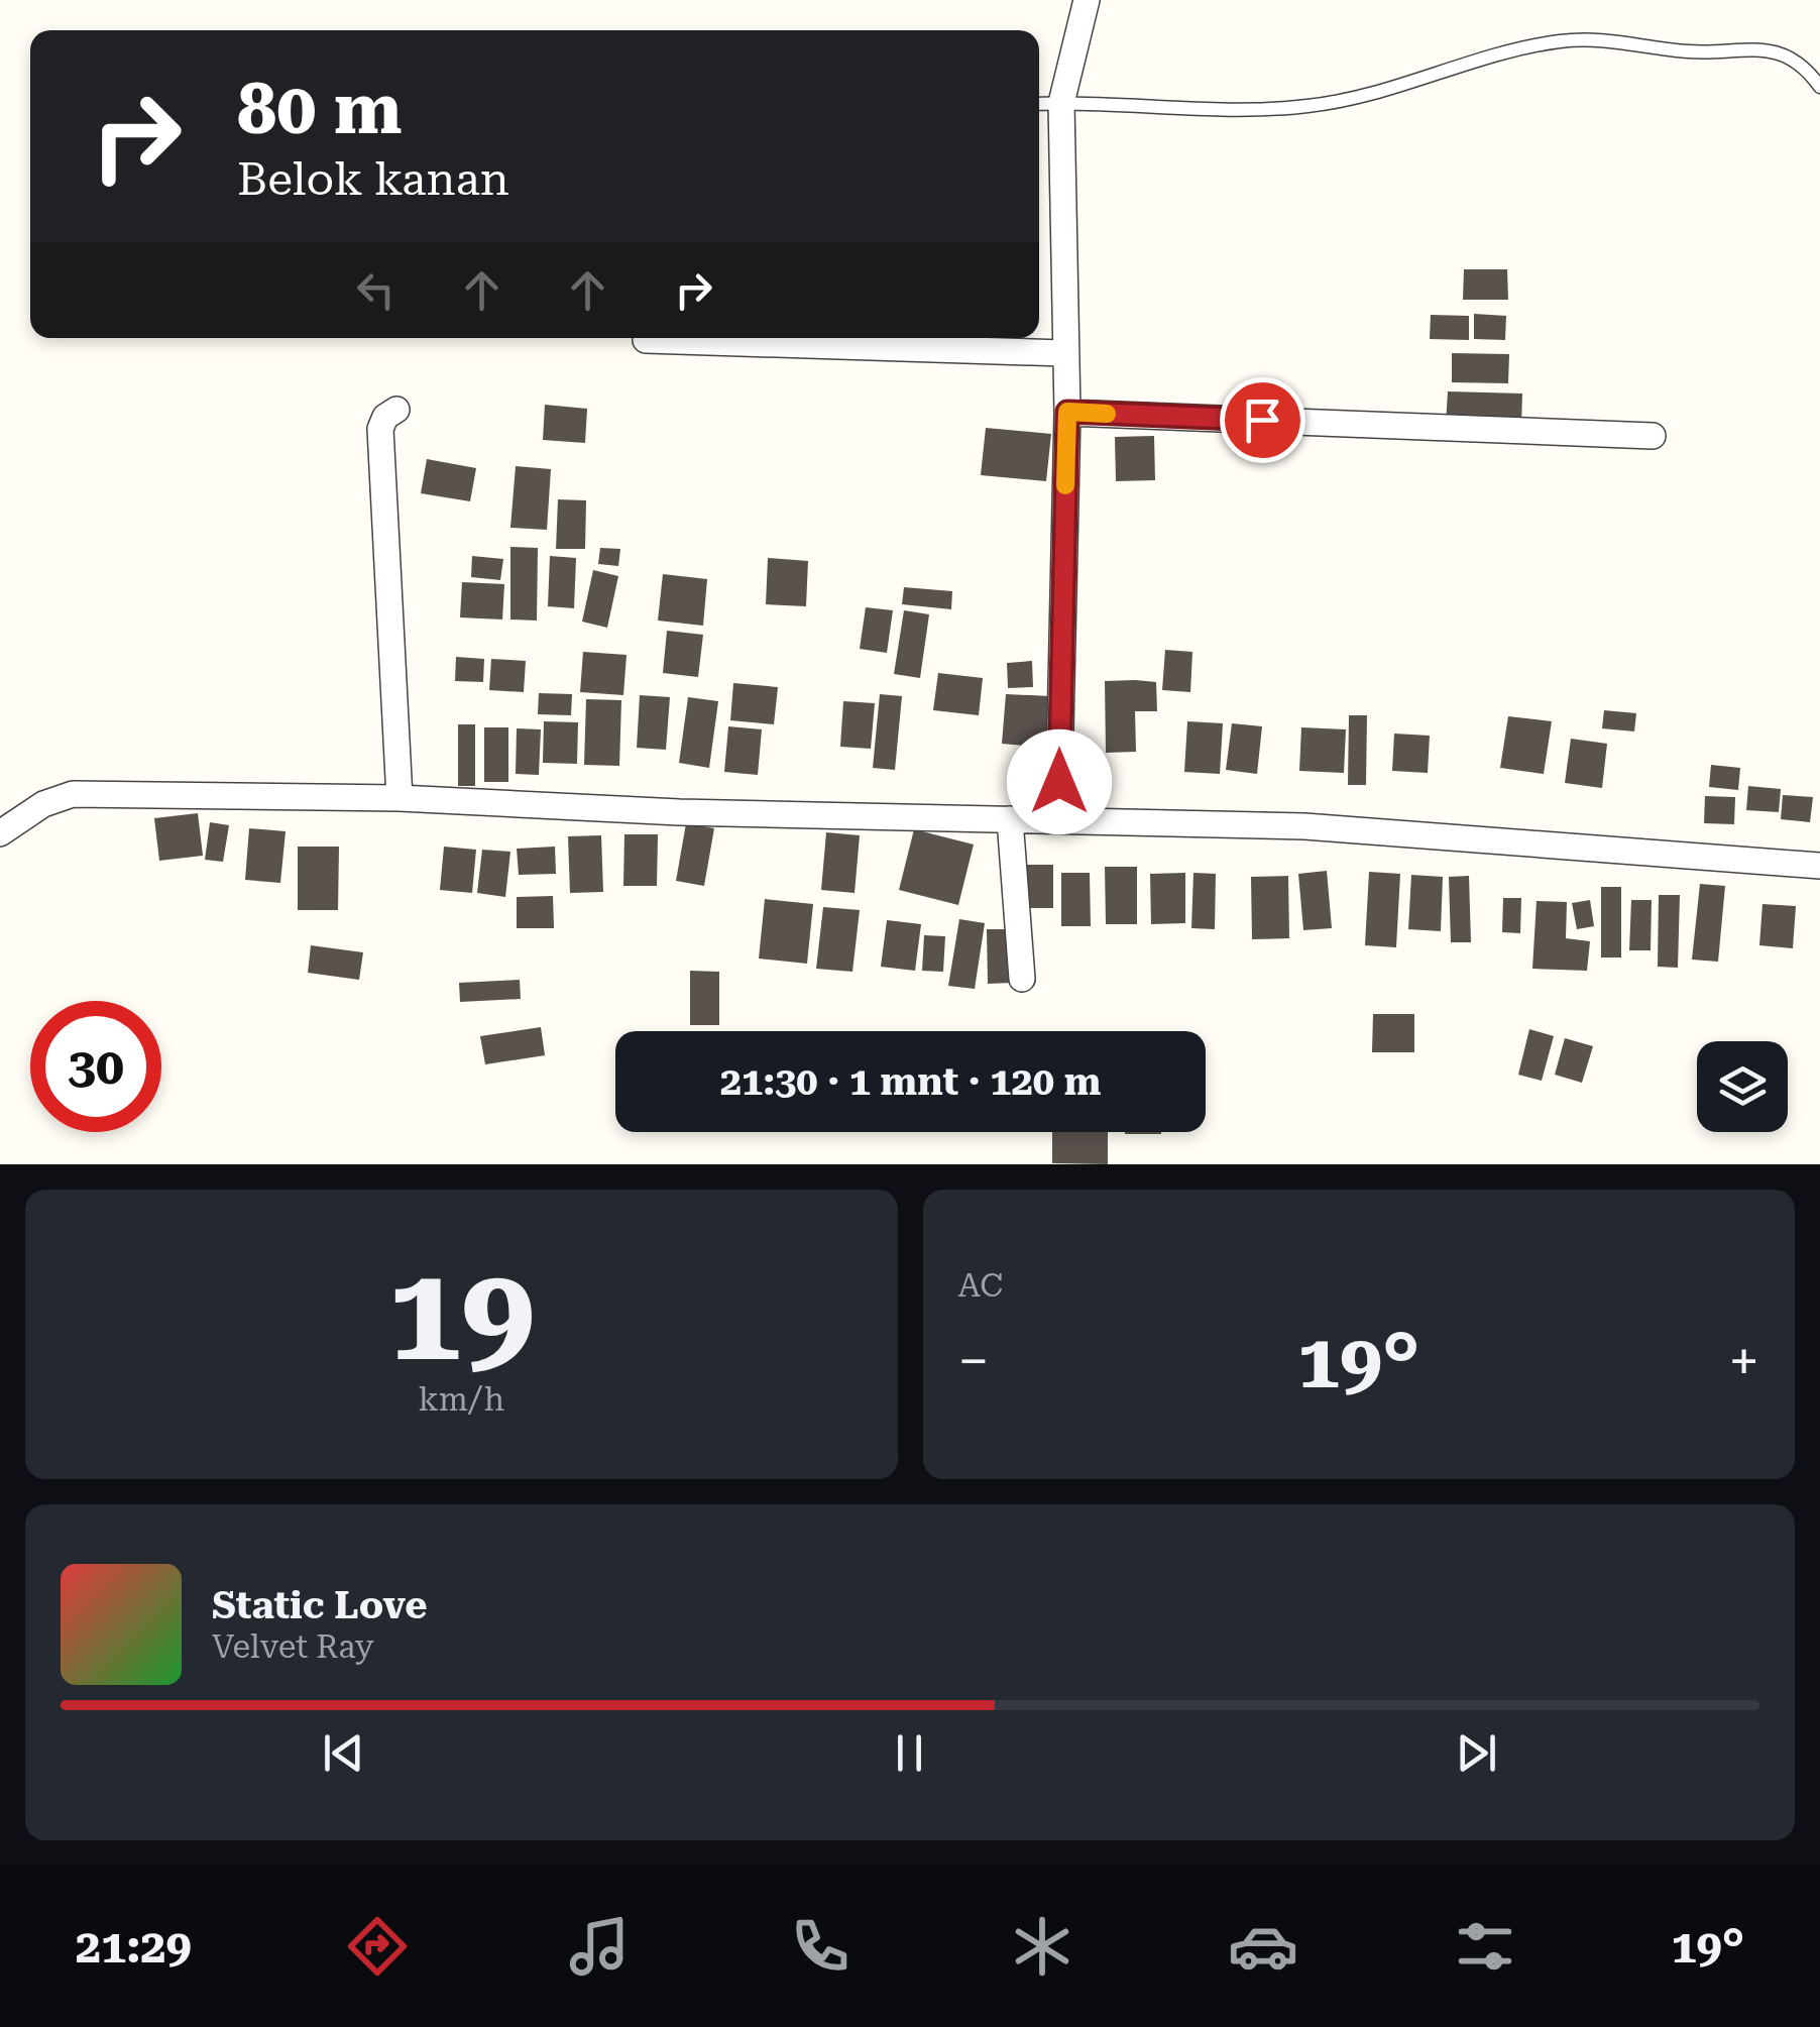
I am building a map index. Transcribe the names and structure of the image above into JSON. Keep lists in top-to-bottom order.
{
  "page": {
    "turn": ["80 m", "Belok kanan"],
    "limit": "30",
    "trip": "21:30 · 1 mnt · 120 m",
    "tile": [
      ["19", "km/h"],
      "AC"
    ],
    "heat": ["−", "19°", "+"],
    "song": ["Static Love", "Velvet Ray"],
    "tabs": ["21:29", "19°"]
  }
}
